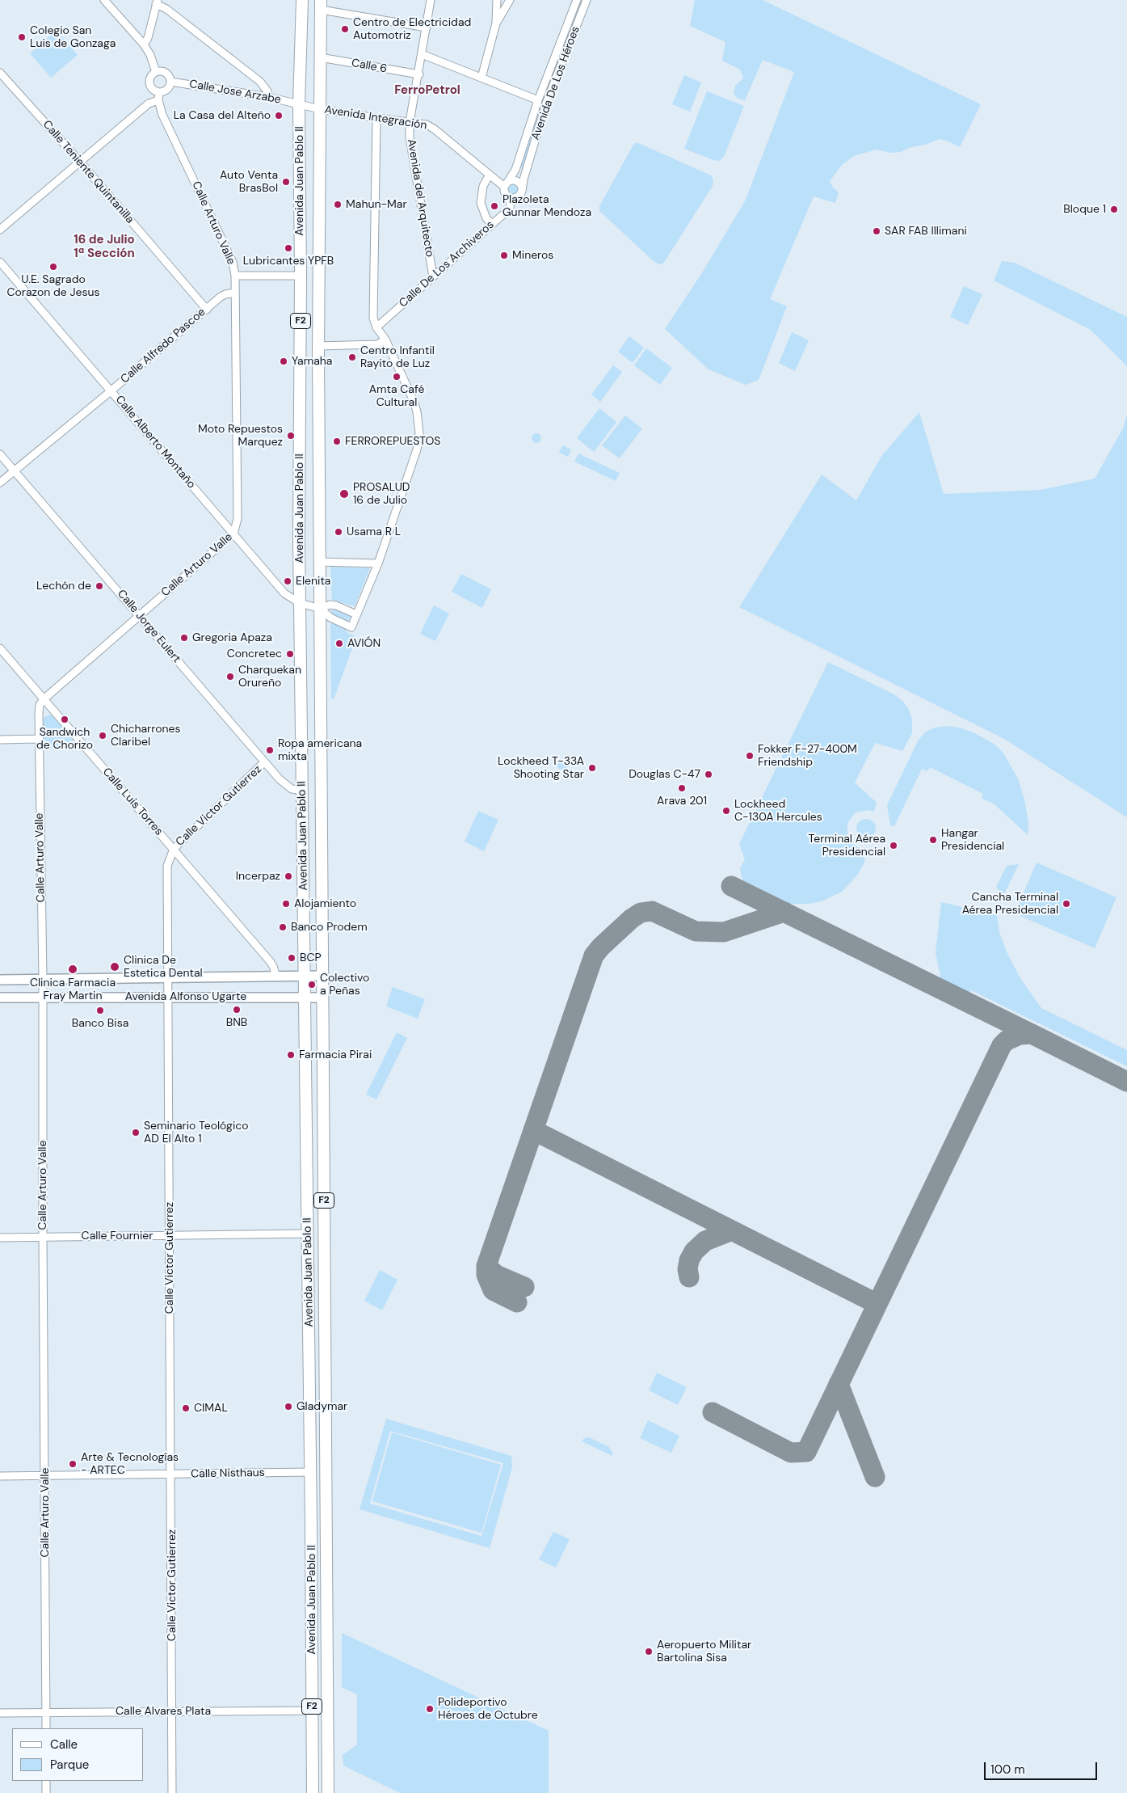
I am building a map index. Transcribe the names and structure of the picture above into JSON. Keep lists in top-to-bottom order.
{
  "streets": {
    "highway": ["Avenida Juan Pablo II", "F2"],
    "main road": ["Avenida Alfonso Ugarte"],
    "street": [
      "Calle 6",
      "Avenida De Los Héroes",
      "Calle Jose Arzabe",
      "Avenida Integración",
      "Calle Teniente Quintanilla",
      "Avenida del Arquitecto",
      "Calle Arturo Valle",
      "Calle De Los Archiveros",
      "Calle Alfredo Pascoe",
      "Calle Alberto Montaño",
      "Calle Jorge Eulert",
      "Calle Luis Torres",
      "Calle Victor Gutierrez",
      "Calle Fournier",
      "Calle Nisthaus",
      "Calle Alvares Plata"
    ]
  },
  "crossings": [
    ["Calle 6", "Avenida Juan Pablo II"],
    ["Calle 6", "Avenida del Arquitecto"],
    ["Avenida De Los Héroes", "Avenida Integración"],
    ["Avenida De Los Héroes", "Calle De Los Archiveros"],
    ["Calle Jose Arzabe", "Avenida Integración"],
    ["Calle Jose Arzabe", "Avenida Juan Pablo II"],
    ["Calle Jose Arzabe", "Calle Arturo Valle"],
    ["Avenida Integración", "Avenida Juan Pablo II"],
    ["Avenida Integración", "Avenida del Arquitecto"],
    ["Avenida Integración", "Calle De Los Archiveros"],
    ["Calle Teniente Quintanilla", "Calle Alfredo Pascoe"],
    ["Avenida Juan Pablo II", "Calle Alberto Montaño"],
    ["Avenida Juan Pablo II", "Calle Jorge Eulert"],
    ["Avenida Juan Pablo II", "Avenida Alfonso Ugarte"],
    ["Avenida Juan Pablo II", "Calle Fournier"],
    ["Avenida Juan Pablo II", "Calle Nisthaus"],
    ["Avenida Juan Pablo II", "Calle Alvares Plata"],
    ["Avenida del Arquitecto", "Calle De Los Archiveros"],
    ["Calle Arturo Valle", "Calle Alfredo Pascoe"],
    ["Calle Arturo Valle", "Calle Alberto Montaño"],
    ["Calle Arturo Valle", "Calle Jorge Eulert"],
    ["Calle Arturo Valle", "Calle Luis Torres"],
    ["Calle Arturo Valle", "Avenida Alfonso Ugarte"],
    ["Calle Arturo Valle", "Calle Fournier"],
    ["Calle Arturo Valle", "Calle Nisthaus"],
    ["Calle Arturo Valle", "Calle Alvares Plata"],
    ["Calle Alfredo Pascoe", "Calle Alberto Montaño"],
    ["Calle Alfredo Pascoe", "Calle Jorge Eulert"],
    ["Calle Jorge Eulert", "Calle Victor Gutierrez"],
    ["Calle Luis Torres", "Calle Victor Gutierrez"],
    ["Calle Luis Torres", "Avenida Alfonso Ugarte"],
    ["Calle Victor Gutierrez", "Avenida Alfonso Ugarte"],
    ["Calle Victor Gutierrez", "Calle Fournier"],
    ["Calle Victor Gutierrez", "Calle Nisthaus"],
    ["Calle Victor Gutierrez", "Calle Alvares Plata"]
  ],
  "districts": ["FerroPetrol", "16 de Julio 1ª Sección"],
  "places": [
    "Centro de Electricidad Automotriz",
    "Colegio San Luis de Gonzaga",
    "La Casa del Alteño",
    "Auto Venta BrasBol",
    "Mahun-Mar",
    "Plazoleta Gunnar Mendoza",
    "Bloque 1",
    "SAR FAB Illimani",
    "Lubricantes YPFB",
    "Mineros",
    "U.E. Sagrado Corazon de Jesus",
    "Centro Infantil Rayito de Luz",
    "Yamaha",
    "Amta Café Cultural",
    "Moto Repuestos Marquez",
    "FERROREPUESTOS",
    "PROSALUD 16 de Julio",
    "Usama R L",
    "Elenita",
    "Lechón de",
    "Gregoria Apaza",
    "AVIÓN",
    "Concretec",
    "Charquekan Orureño",
    "Sandwich de Chorizo",
    "Chicharrones Claribel",
    "Ropa americana mixta",
    "Fokker F-27-400M Friendship",
    "Lockheed T-33A Shooting Star",
    "Douglas C-47",
    "Arava 201",
    "Lockheed C-130A Hercules",
    "Hangar Presidencial",
    "Terminal Aérea Presidencial",
    "Incerpaz",
    "Alojamiento",
    "Cancha Terminal Aérea Presidencial",
    "Banco Prodem",
    "BCP",
    "Clinica De Estetica Dental",
    "Clinica Farmacia Fray Martin",
    "Colectivo a Peñas",
    "BNB",
    "Banco Bisa",
    "Farmacia Pirai",
    "Seminario Teológico AD El Alto 1",
    "Gladymar",
    "CIMAL",
    "Arte & Tecnologías - ARTEC",
    "Aeropuerto Militar Bartolina Sisa",
    "Polideportivo Héroes de Octubre"
  ],
  "legend": ["Calle", "Parque"],
  "scale_bar": "100 m"
}
